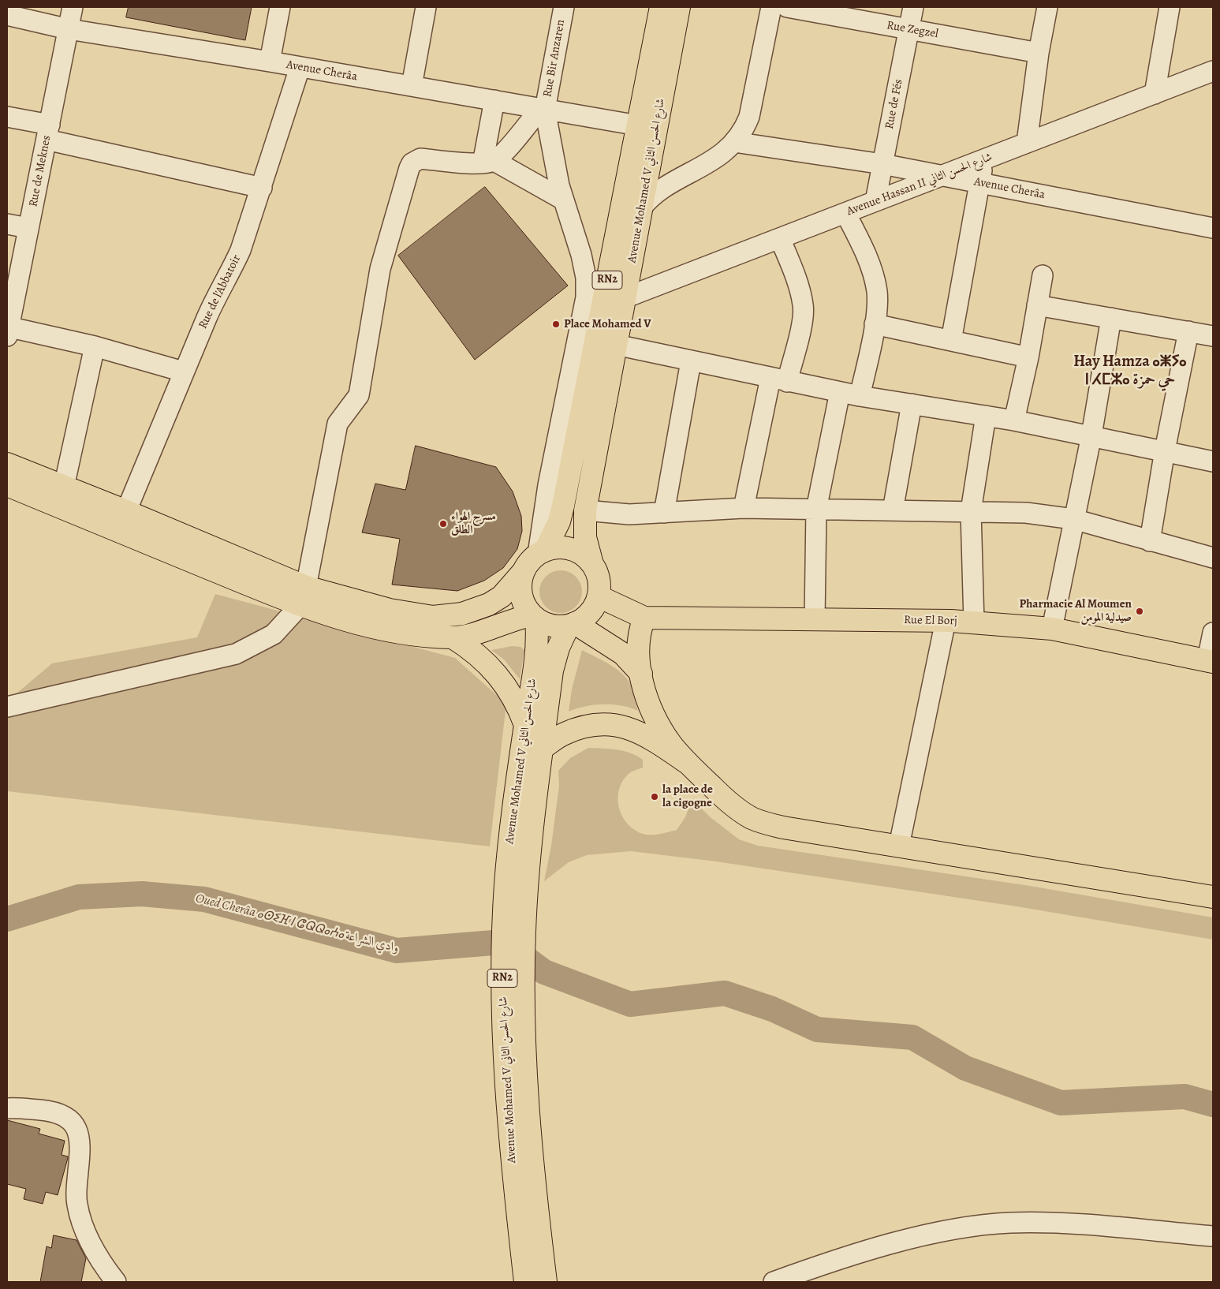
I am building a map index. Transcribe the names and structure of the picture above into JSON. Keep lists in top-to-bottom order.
{
  "streets": {
    "main road": ["Avenue Mohamed V شارع الحسن الثاني", "RN2", "Rue El Borj"],
    "street": [
      "Rue Zegzel",
      "Rue Bir Anzaren",
      "Avenue Cherâa",
      "Rue de Fés",
      "Rue de Meknes",
      "Avenue Hassan II شارع الحسن الثاني",
      "Rue de l'Abbatoir"
    ]
  },
  "crossings": [
    ["Rue Zegzel", "Rue de Fés"],
    ["Rue Bir Anzaren", "Avenue Cherâa"],
    ["Avenue Cherâa", "Rue de Fés"],
    ["Avenue Cherâa", "Rue de Meknes"],
    ["Avenue Cherâa", "Avenue Mohamed V شارع الحسن الثاني"],
    ["Avenue Cherâa", "Avenue Hassan II شارع الحسن الثاني"],
    ["Avenue Cherâa", "Rue de l'Abbatoir"],
    ["Rue de Fés", "Avenue Hassan II شارع الحسن الثاني"],
    ["Avenue Mohamed V شارع الحسن الثاني", "Avenue Hassan II شارع الحسن الثاني"],
    ["Avenue Mohamed V شارع الحسن الثاني", "RN2"]
  ],
  "districts": ["Hay Hamza ⴰⵥⵢⴰ ⵏ ⵃⵎⵣⴰ حي حمزة"],
  "water": ["Oued Cherâa ⴰⵙⵉⴼ ⵏ ⵛⵕⵕⴰⵄⴰ وادي الشراعة"],
  "places": [
    "Place Mohamed V",
    "مسرح الهواء الطلق",
    "Pharmacie Al Moumen صيدلية المومن",
    "la place de la cigogne"
  ]
}
